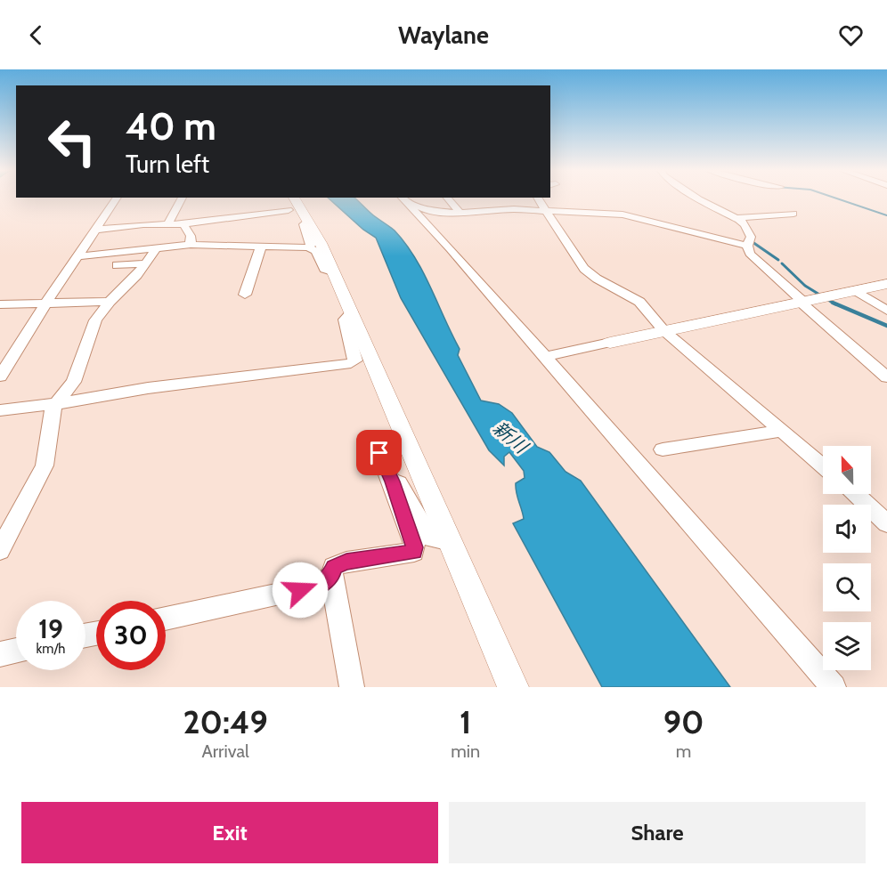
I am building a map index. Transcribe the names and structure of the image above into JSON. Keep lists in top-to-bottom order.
{
  "water": ["新川"],
  "north": "top",
  "page": {
    "header": "Waylane",
    "turn": ["40 m", "Turn left"],
    "speed": "19 km/h",
    "limit": "30",
    "eta": [
      "20:49",
      "Arrival",
      "1",
      "min",
      "90",
      "m"
    ],
    "buttons": ["Exit", "Share"]
  }
}
